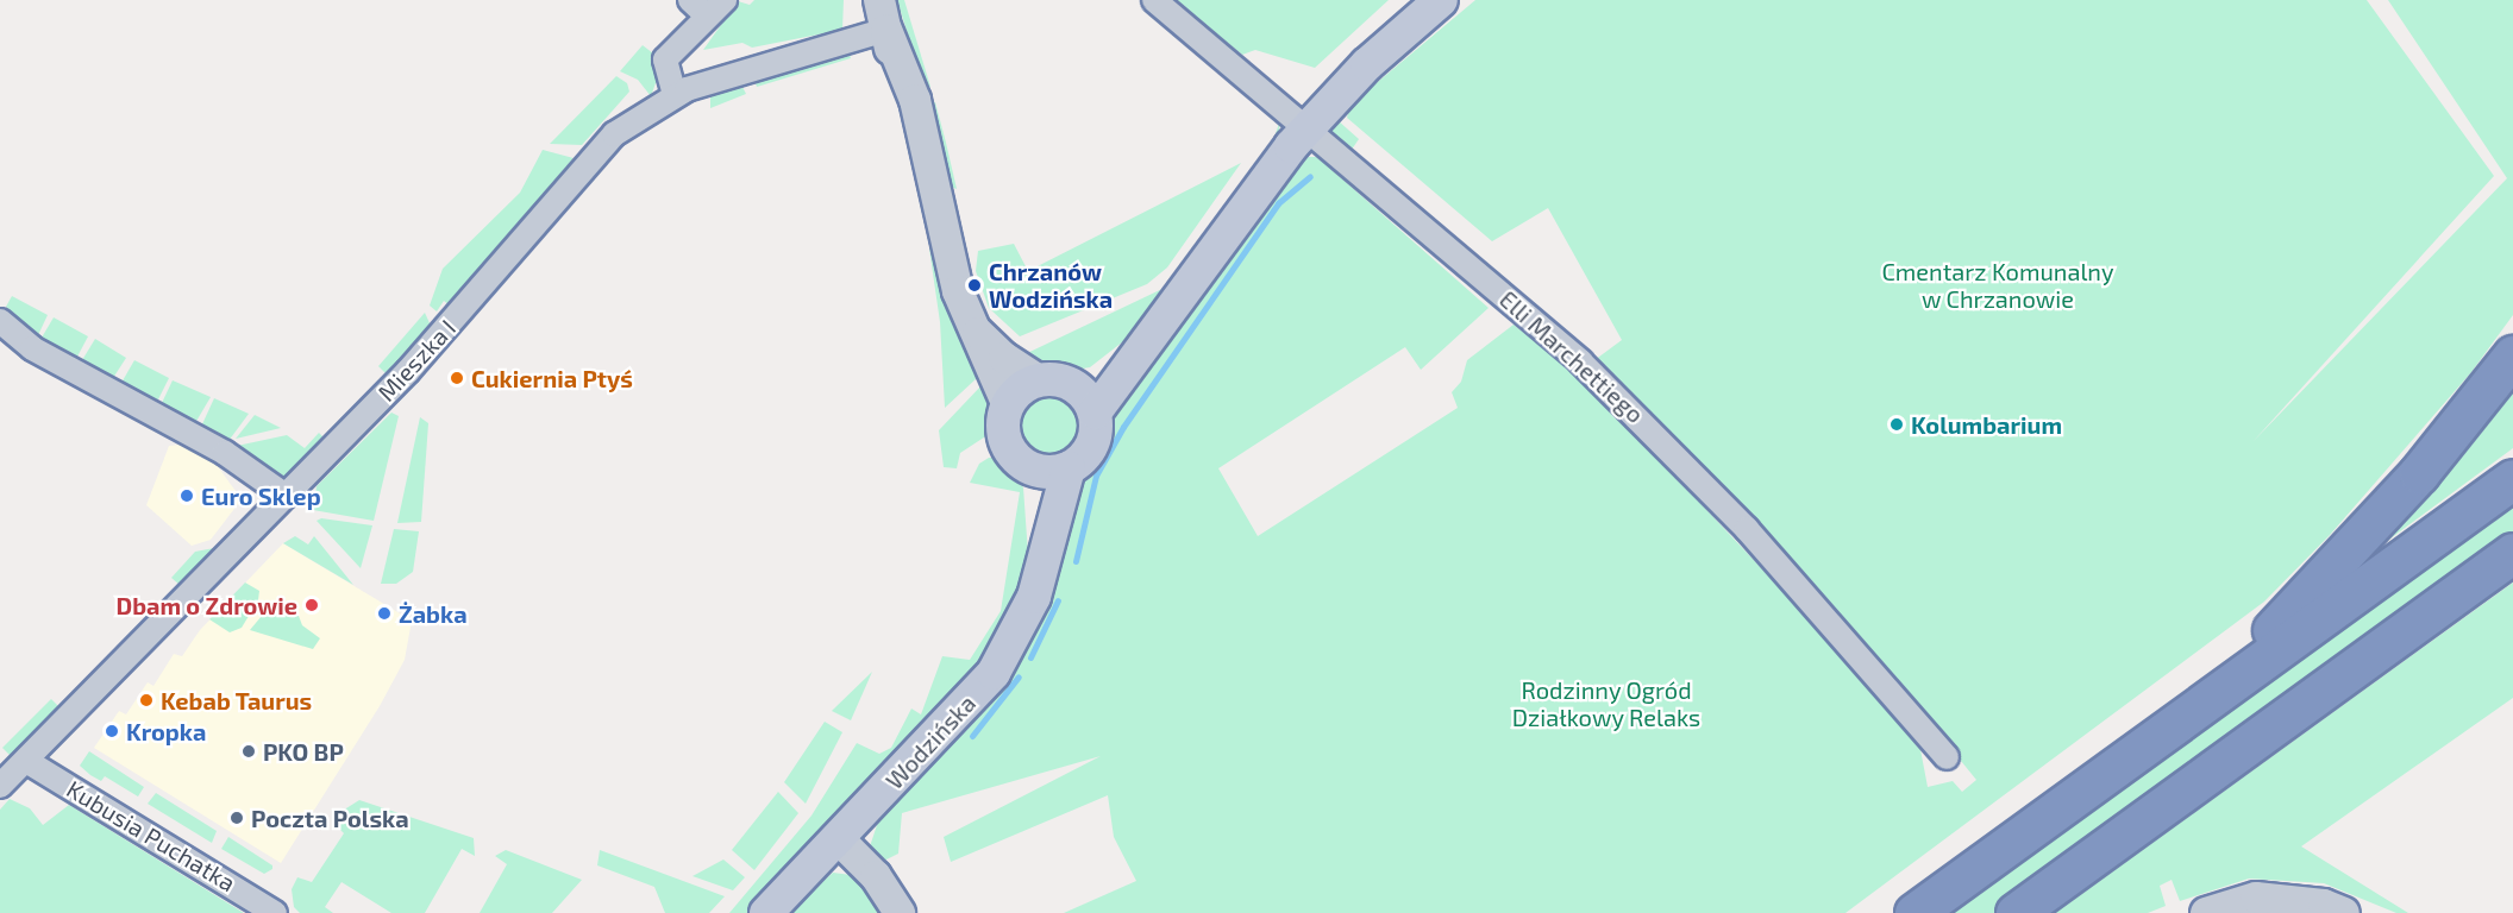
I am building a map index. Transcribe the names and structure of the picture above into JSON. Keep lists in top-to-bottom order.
{
  "streets": {
    "main road": ["Wodzińska"],
    "street": ["Elli Marchettiego", "Mieszka I", "Kubusia Puchatka"]
  },
  "crossings": [
    ["Mieszka I", "Kubusia Puchatka"]
  ],
  "parks": ["Cmentarz Komunalny w Chrzanowie", "Rodzinny Ogród Działkowy Relaks"],
  "places": [
    "Chrzanów Wodzińska",
    "Cukiernia Ptyś",
    "Kolumbarium",
    "Euro Sklep",
    "Dbam o Zdrowie",
    "Żabka",
    "Kebab Taurus",
    "Kropka",
    "PKO BP",
    "Poczta Polska"
  ]
}
